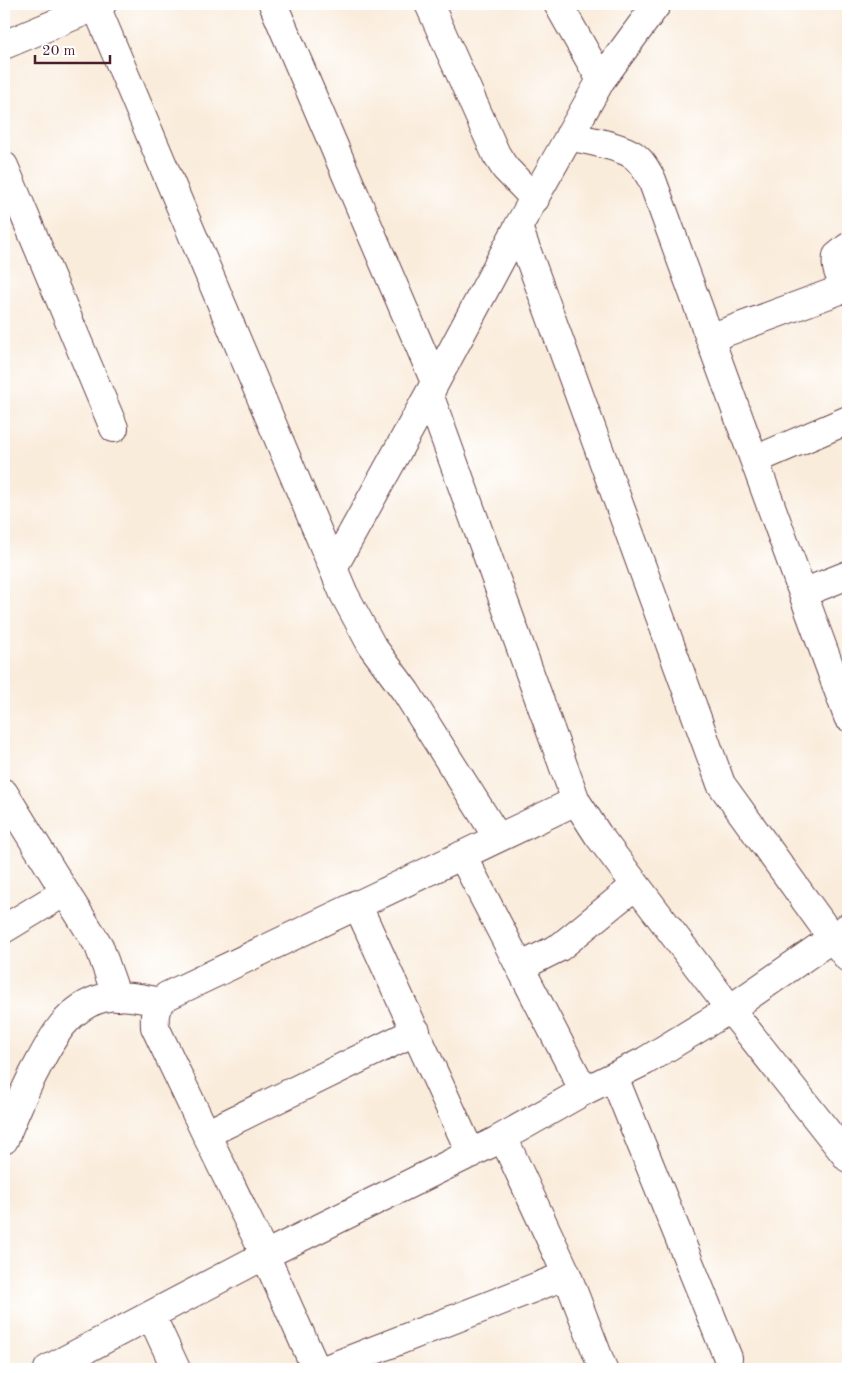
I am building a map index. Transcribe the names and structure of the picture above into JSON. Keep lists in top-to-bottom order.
{
  "scale_bar": "20 m"
}
